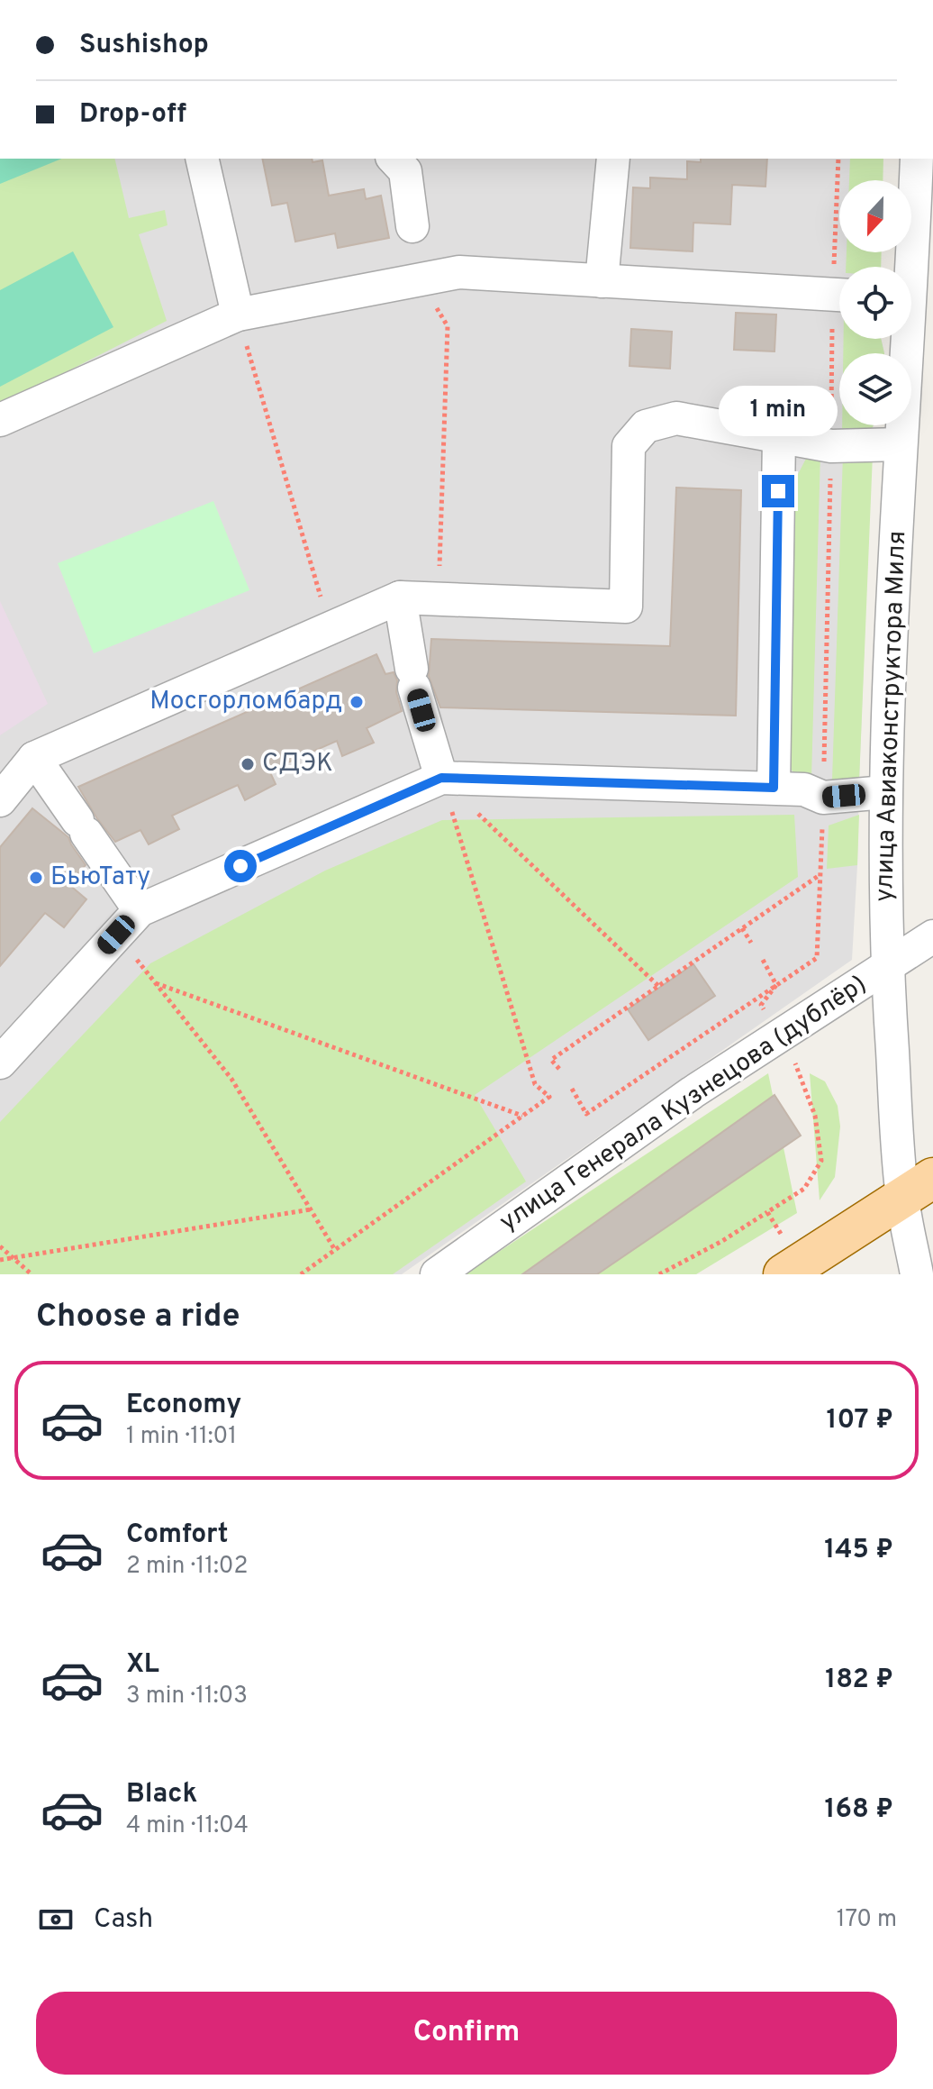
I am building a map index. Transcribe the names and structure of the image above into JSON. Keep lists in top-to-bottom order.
{
  "streets": {
    "street": ["улица Авиаконструктора Миля", "улица Генерала Кузнецова (дублёр)"]
  },
  "crossings": [
    ["улица Авиаконструктора Миля", "улица Генерала Кузнецова (дублёр)"]
  ],
  "places": ["Мосгорломбард", "СДЭК", "БьюТату"],
  "north": "bottom",
  "page": {
    "banner": ["Sushishop", "Drop-off"],
    "bubble": "1 min",
    "heading": "Choose a ride",
    "list": [
      {
        "name": "Economy",
        "note": "1 min · 11:01",
        "value": "107 ₽"
      },
      {
        "name": "Comfort",
        "note": "2 min · 11:02",
        "value": "145 ₽"
      },
      {
        "name": "XL",
        "note": "3 min · 11:03",
        "value": "182 ₽"
      },
      {
        "name": "Black",
        "note": "4 min · 11:04",
        "value": "168 ₽"
      }
    ],
    "pay": ["Cash", "170 m"],
    "buttons": "Confirm"
  }
}
